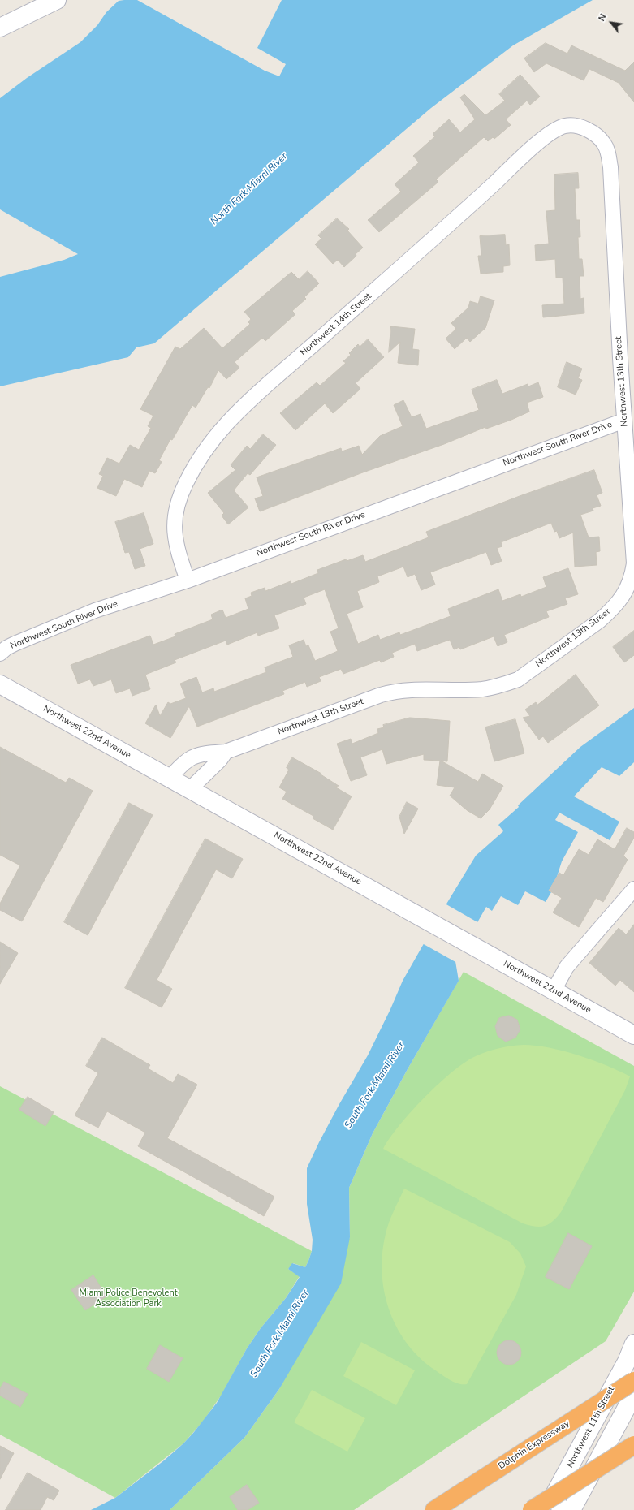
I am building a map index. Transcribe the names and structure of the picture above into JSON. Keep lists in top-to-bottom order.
{
  "streets": {
    "highway": ["Dolphin Expressway"],
    "main road": ["Northwest 22nd Avenue", "Northwest 11th Street"],
    "street": ["Northwest 14th Street", "Northwest 13th Street", "Northwest South River Drive"]
  },
  "crossings": [
    ["Northwest 14th Street", "Northwest 13th Street"],
    ["Northwest 14th Street", "Northwest South River Drive"],
    ["Northwest 13th Street", "Northwest South River Drive"],
    ["Northwest 13th Street", "Northwest 22nd Avenue"]
  ],
  "water": ["North Fork Miami River", "South Fork Miami River"],
  "parks": ["Miami Police Benevolent Association Park"],
  "north": "top left"
}
